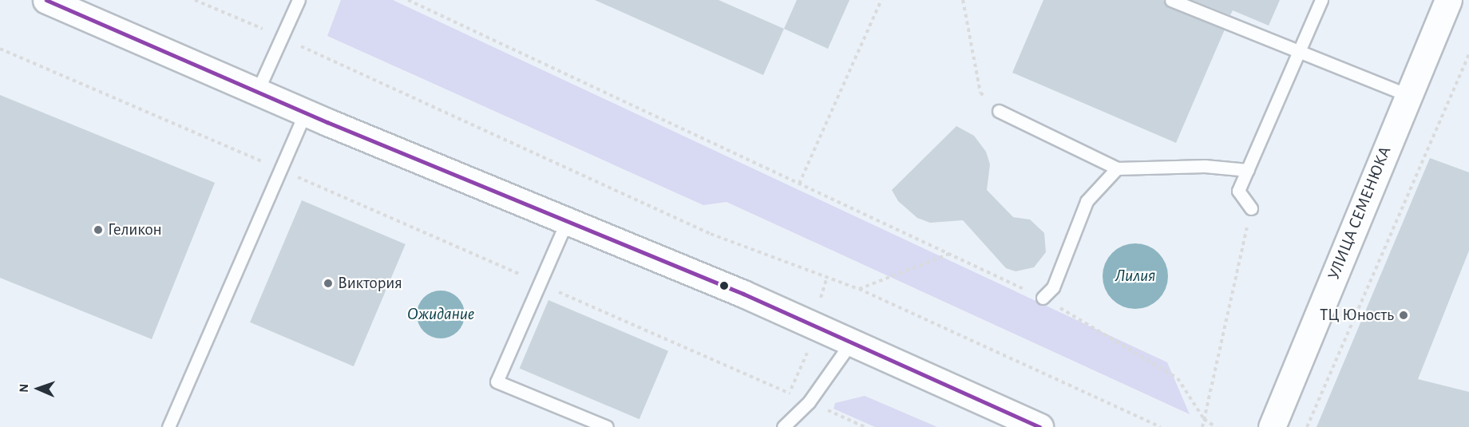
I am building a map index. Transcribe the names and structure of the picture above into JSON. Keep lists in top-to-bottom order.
{
  "streets": {
    "main road": ["УЛИЦА СЕМЕНЮКА"]
  },
  "water": ["Лилия", "Ожидание"],
  "places": ["Геликон", "Виктория", "ТЦ Юность"],
  "north": "left"
}
